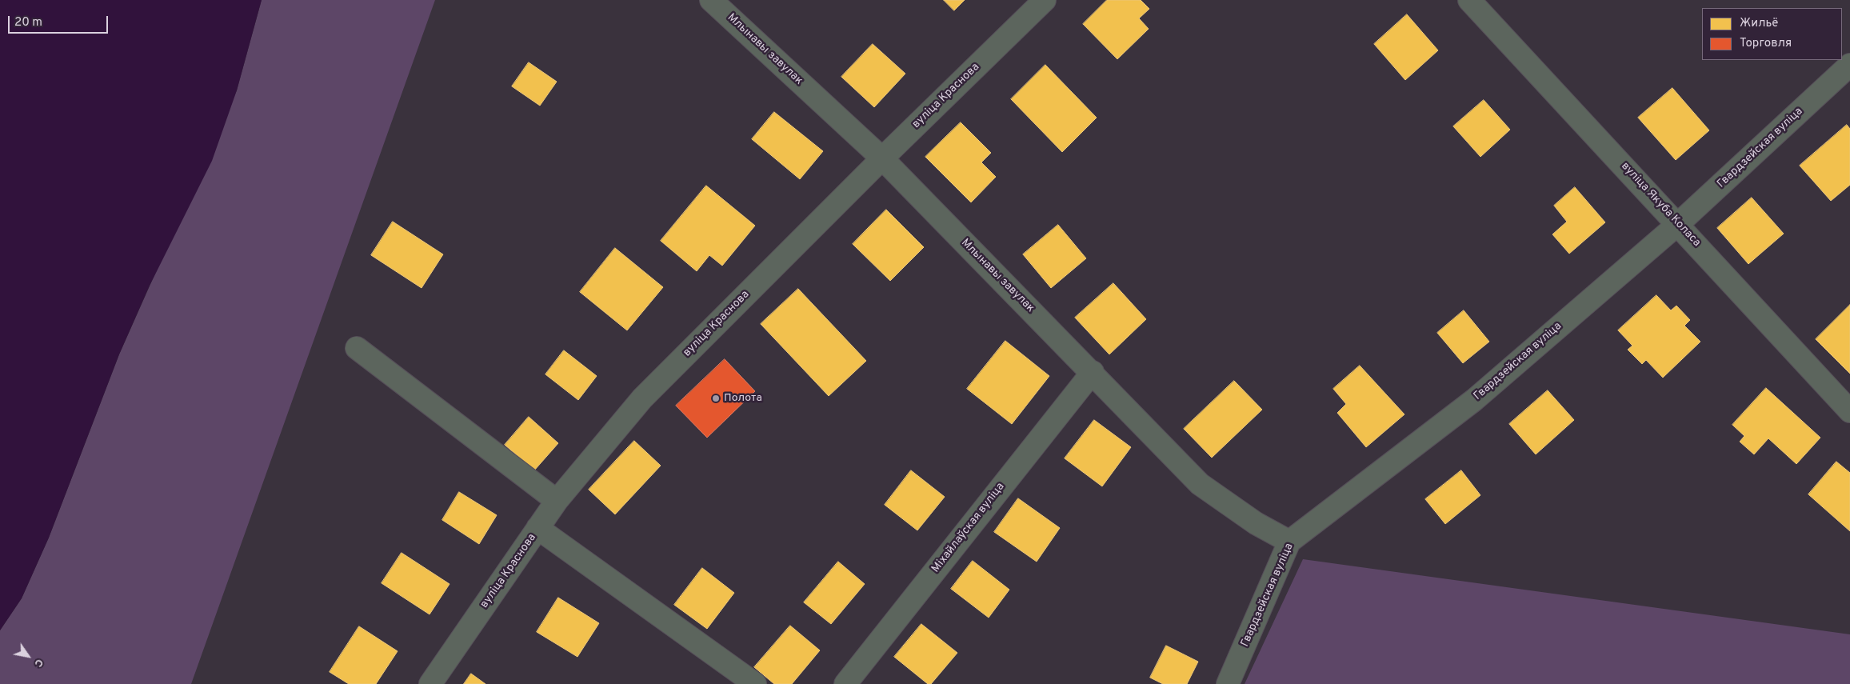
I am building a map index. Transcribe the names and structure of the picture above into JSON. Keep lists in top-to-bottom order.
{
  "streets": {
    "street": [
      "Млынавы завулак",
      "вуліца Краснова",
      "Гвардзейская вуліца",
      "вуліца Якуба Коласа",
      "Міхайлаўская вуліца"
    ]
  },
  "crossings": [
    ["Млынавы завулак", "вуліца Краснова"],
    ["Млынавы завулак", "Гвардзейская вуліца"],
    ["Млынавы завулак", "Міхайлаўская вуліца"],
    ["Гвардзейская вуліца", "вуліца Якуба Коласа"]
  ],
  "places": ["Полота"],
  "legend": ["Жильё", "Торговля"],
  "scale_bar": "20 m",
  "north": "bottom right"
}
